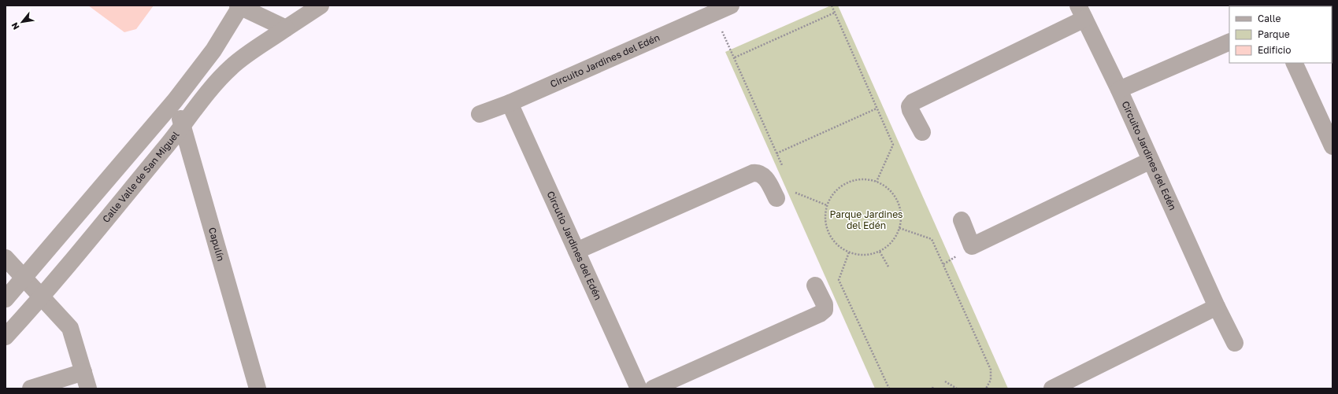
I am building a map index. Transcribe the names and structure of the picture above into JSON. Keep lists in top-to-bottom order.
{
  "streets": {
    "street": [
      "Circuito Jardines del Edén",
      "Calle Valle de San Miguel",
      "Capulín",
      "Circutio Jardines del Edén"
    ]
  },
  "crossings": [
    ["Circuito Jardines del Edén", "Circutio Jardines del Edén"],
    ["Calle Valle de San Miguel", "Capulín"]
  ],
  "parks": ["Parque Jardines del Edén"],
  "legend": ["Calle", "Parque", "Edificio"],
  "north": "bottom left"
}
